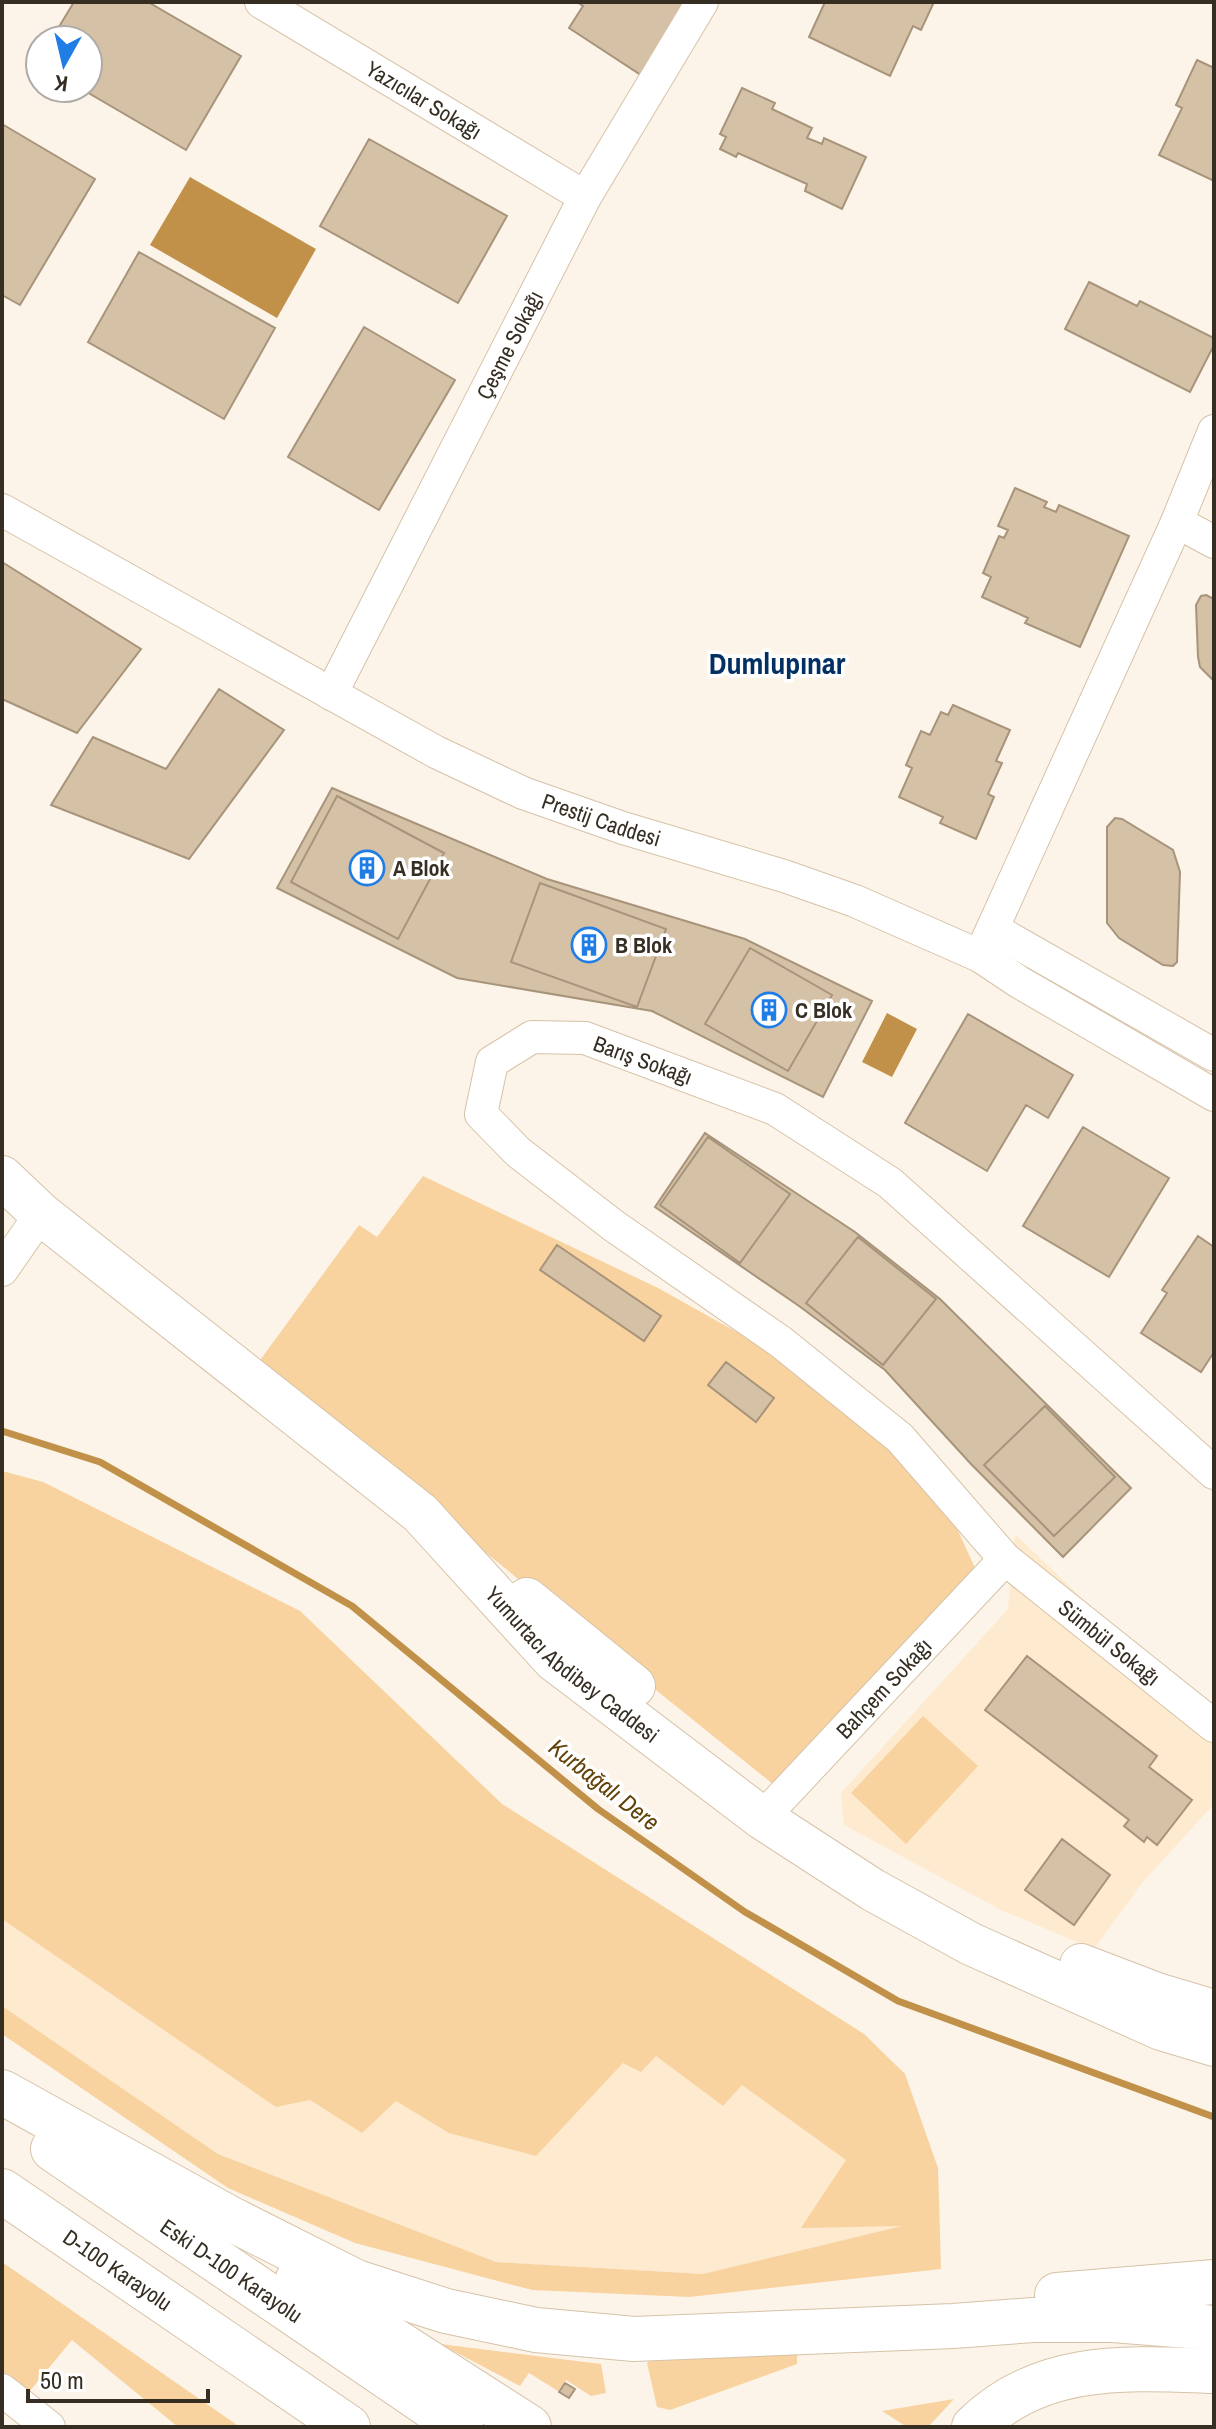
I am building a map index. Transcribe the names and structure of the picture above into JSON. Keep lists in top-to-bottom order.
{
  "streets": {
    "highway": ["D-100 Karayolu", "Eski D-100 Karayolu"],
    "main road": ["Yumurtacı Abdibey Caddesi"],
    "street": [
      "Yazıcılar Sokağı",
      "Çeşme Sokağı",
      "Prestij Caddesi",
      "Barış Sokağı",
      "Sümbül Sokağı",
      "Bahçem Sokağı"
    ]
  },
  "crossings": [
    ["Yazıcılar Sokağı", "Çeşme Sokağı"],
    ["Çeşme Sokağı", "Prestij Caddesi"],
    ["Barış Sokağı", "Sümbül Sokağı"],
    ["Barış Sokağı", "Bahçem Sokağı"],
    ["Sümbül Sokağı", "Bahçem Sokağı"],
    ["Yumurtacı Abdibey Caddesi", "Bahçem Sokağı"]
  ],
  "districts": ["Dumlupınar"],
  "water": ["Kurbağalı Dere"],
  "places": {
    "building": ["A Blok", "B Blok", "C Blok"]
  },
  "scale_bar": "50 m",
  "north": "bottom"
}
